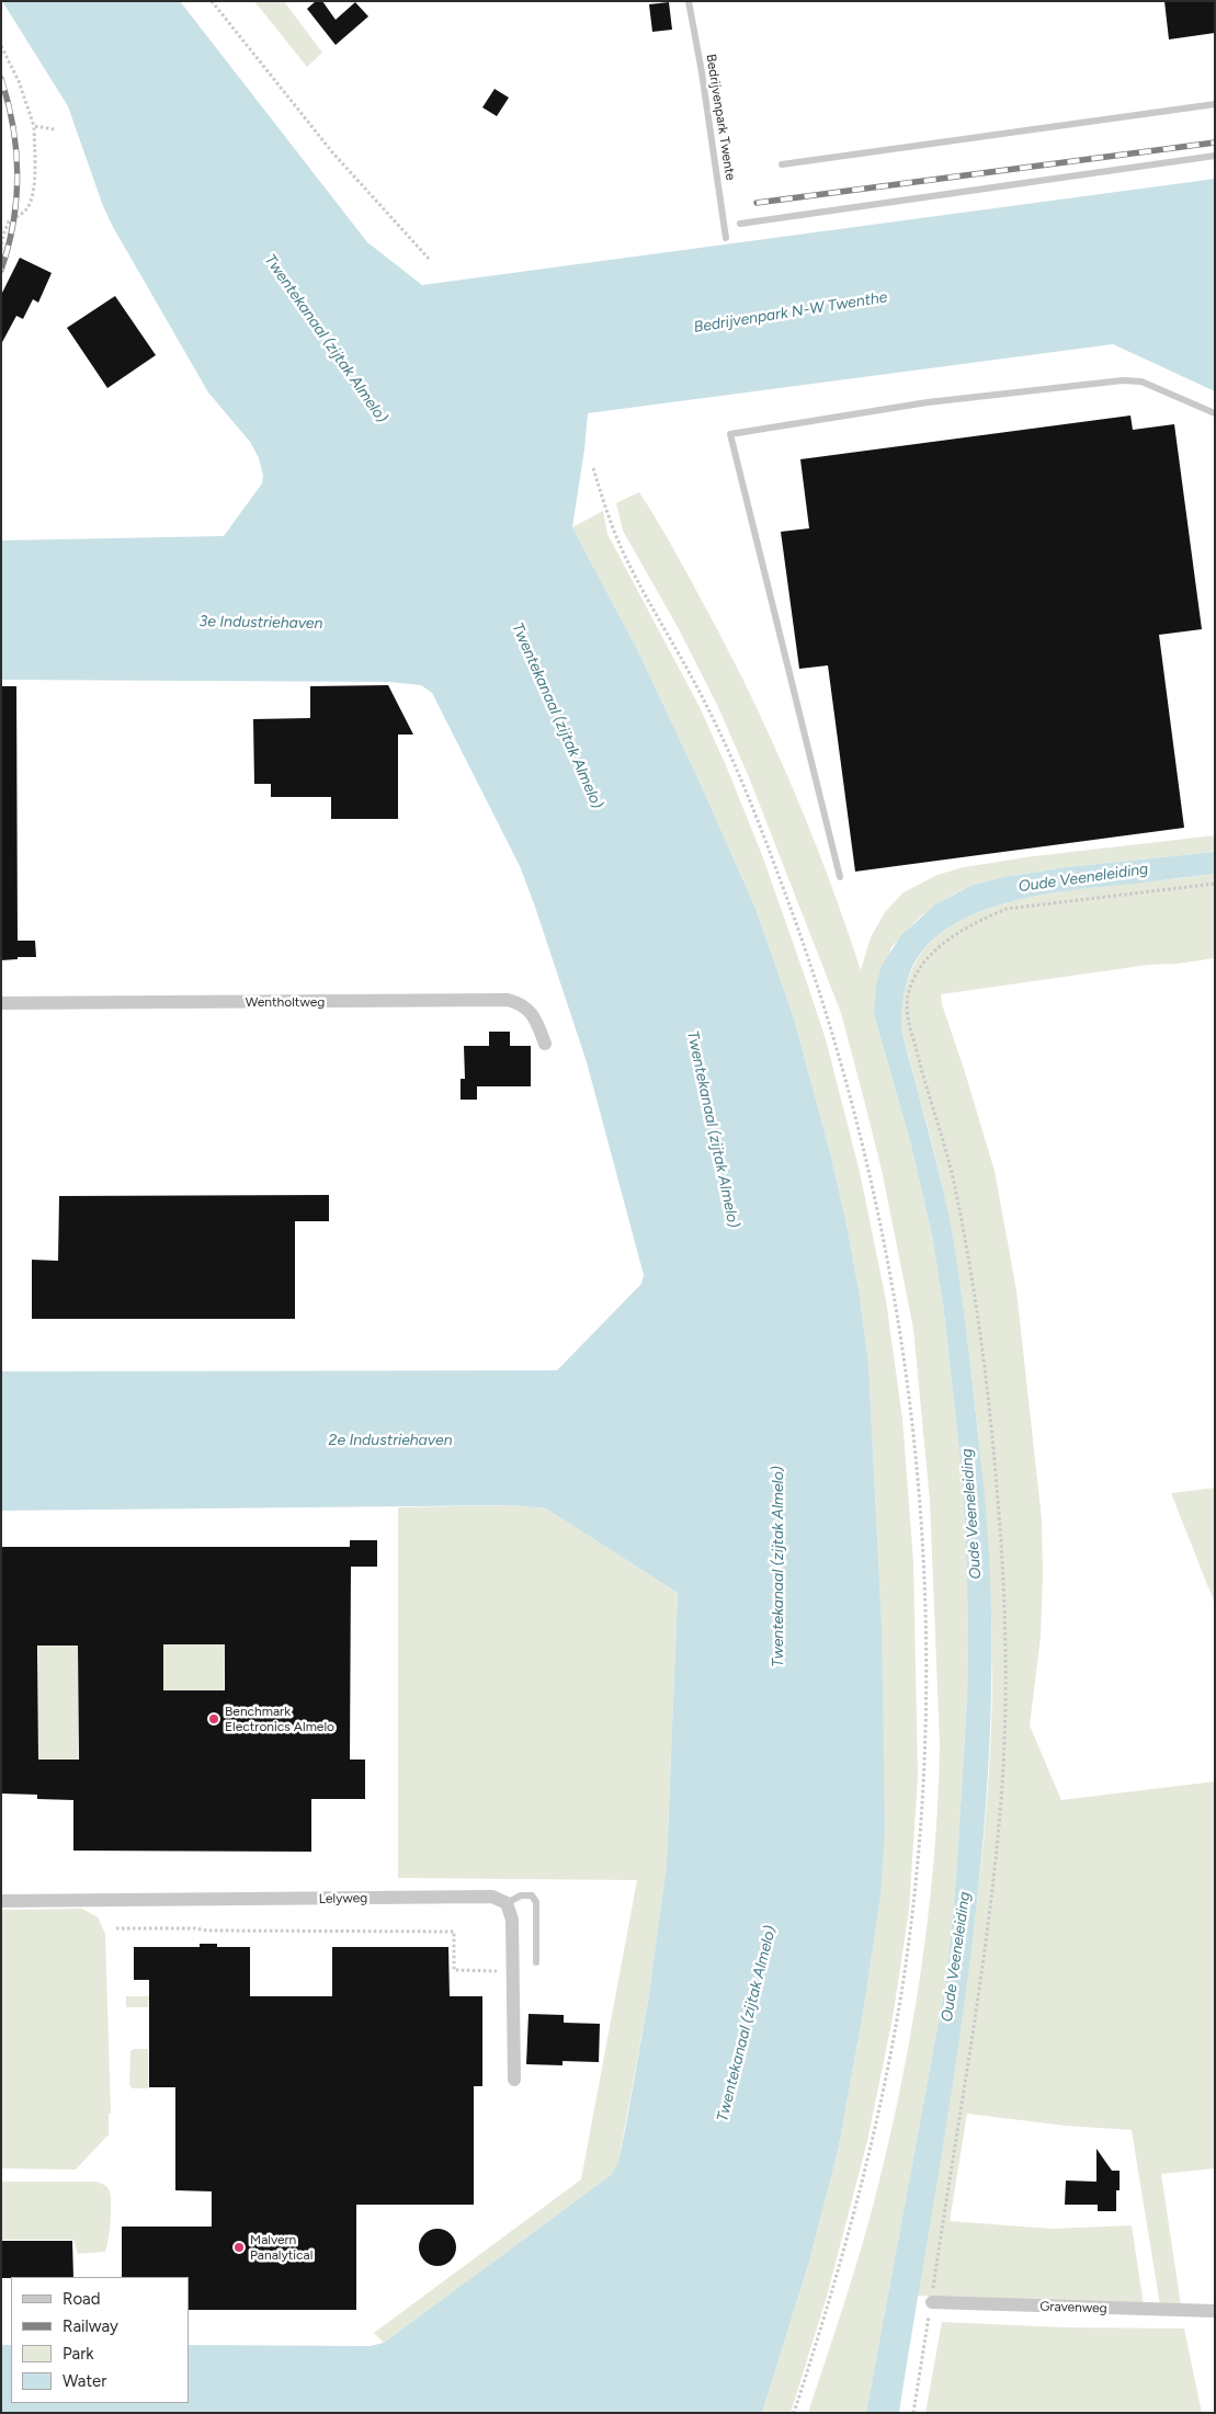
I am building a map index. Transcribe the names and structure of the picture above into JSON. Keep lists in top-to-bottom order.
{
  "streets": {
    "street": ["Wentholtweg", "Lelyweg", "Gravenweg"],
    "lane": ["Bedrijvenpark Twente"]
  },
  "water": [
    "Bedrijvenpark N-W Twenthe",
    "Twentekanaal (zijtak Almelo)",
    "3e Industriehaven",
    "Oude Veeneleiding",
    "2e Industriehaven"
  ],
  "places": ["Benchmark Electronics Almelo", "Malvern Panalytical"],
  "legend": [
    "Road",
    "Railway",
    "Park",
    "Water"
  ]
}
